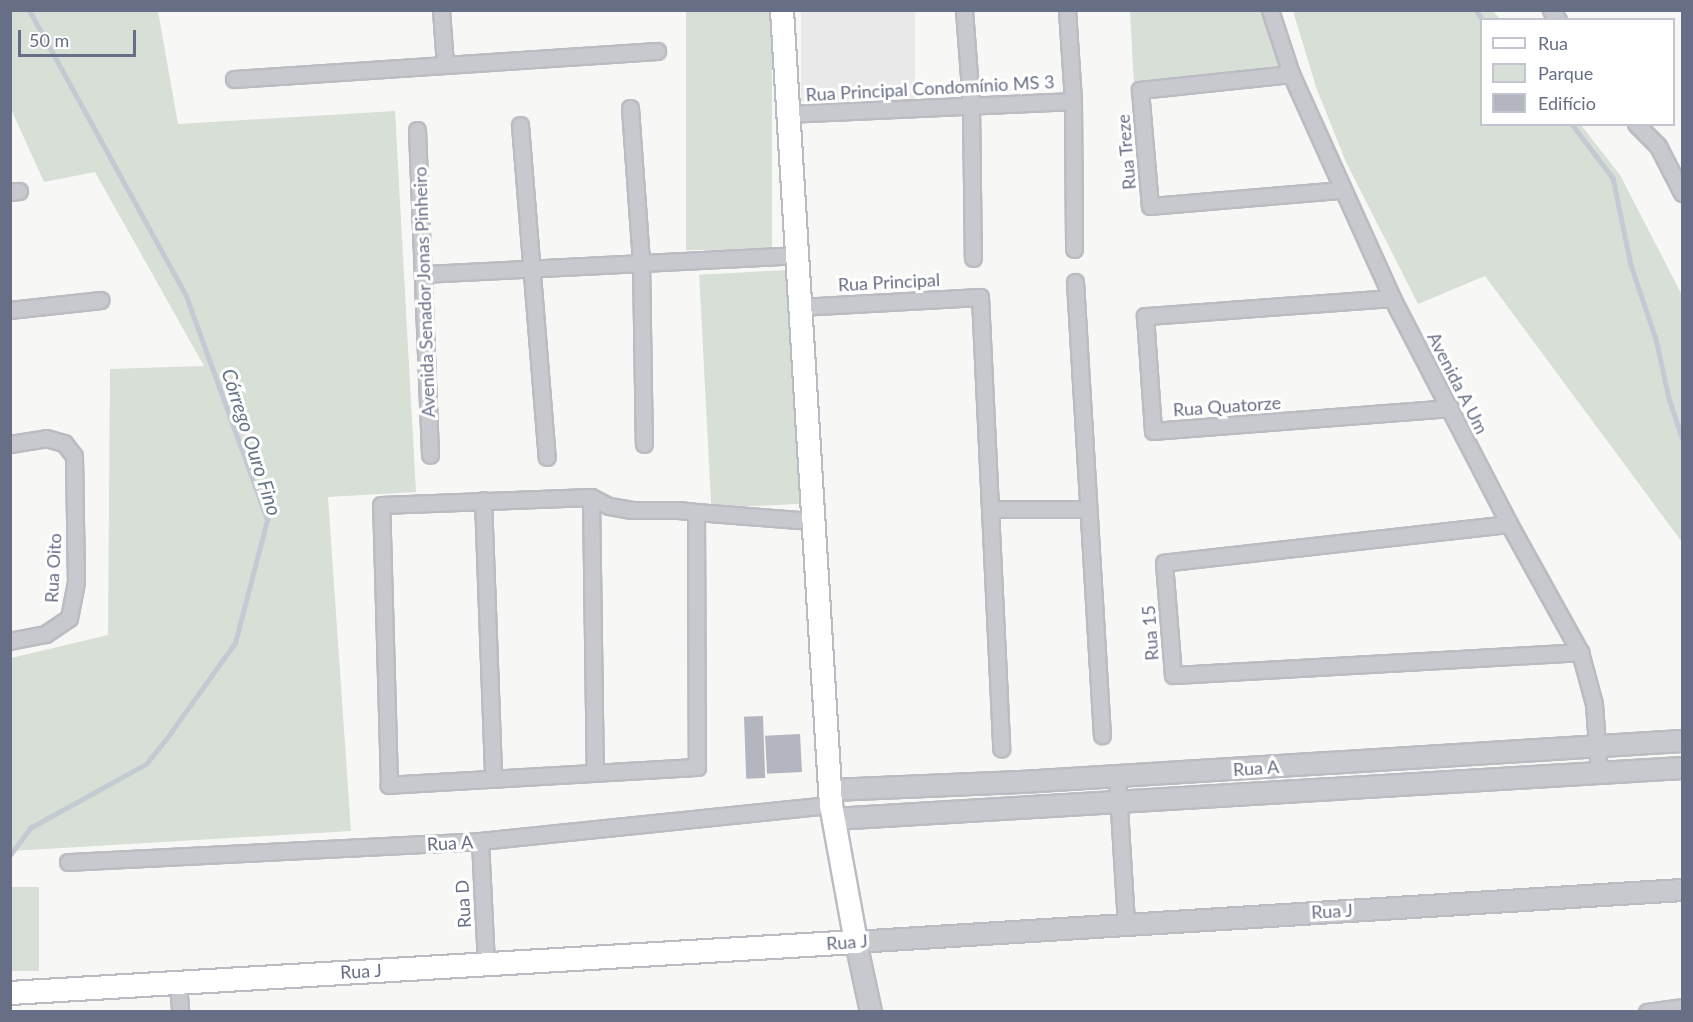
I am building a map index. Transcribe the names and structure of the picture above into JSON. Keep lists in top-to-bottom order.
{
  "streets": {
    "main road": ["Rua J"],
    "street": [
      "Rua Principal Condomínio MS 3",
      "Rua Treze",
      "Rua Principal",
      "Avenida Senador Jonas Pinheiro",
      "Avenida A Um",
      "Rua Quatorze",
      "Rua Oito",
      "Rua 15",
      "Rua A",
      "Rua D"
    ]
  },
  "crossings": [
    ["Rua Treze", "Avenida A Um"],
    ["Avenida A Um", "Rua Quatorze"],
    ["Avenida A Um", "Rua 15"],
    ["Avenida A Um", "Rua A"],
    ["Rua A", "Rua D"],
    ["Rua D", "Rua J"]
  ],
  "water": ["Córrego Ouro Fino"],
  "legend": ["Rua", "Parque", "Edifício"],
  "scale_bar": "50 m"
}
